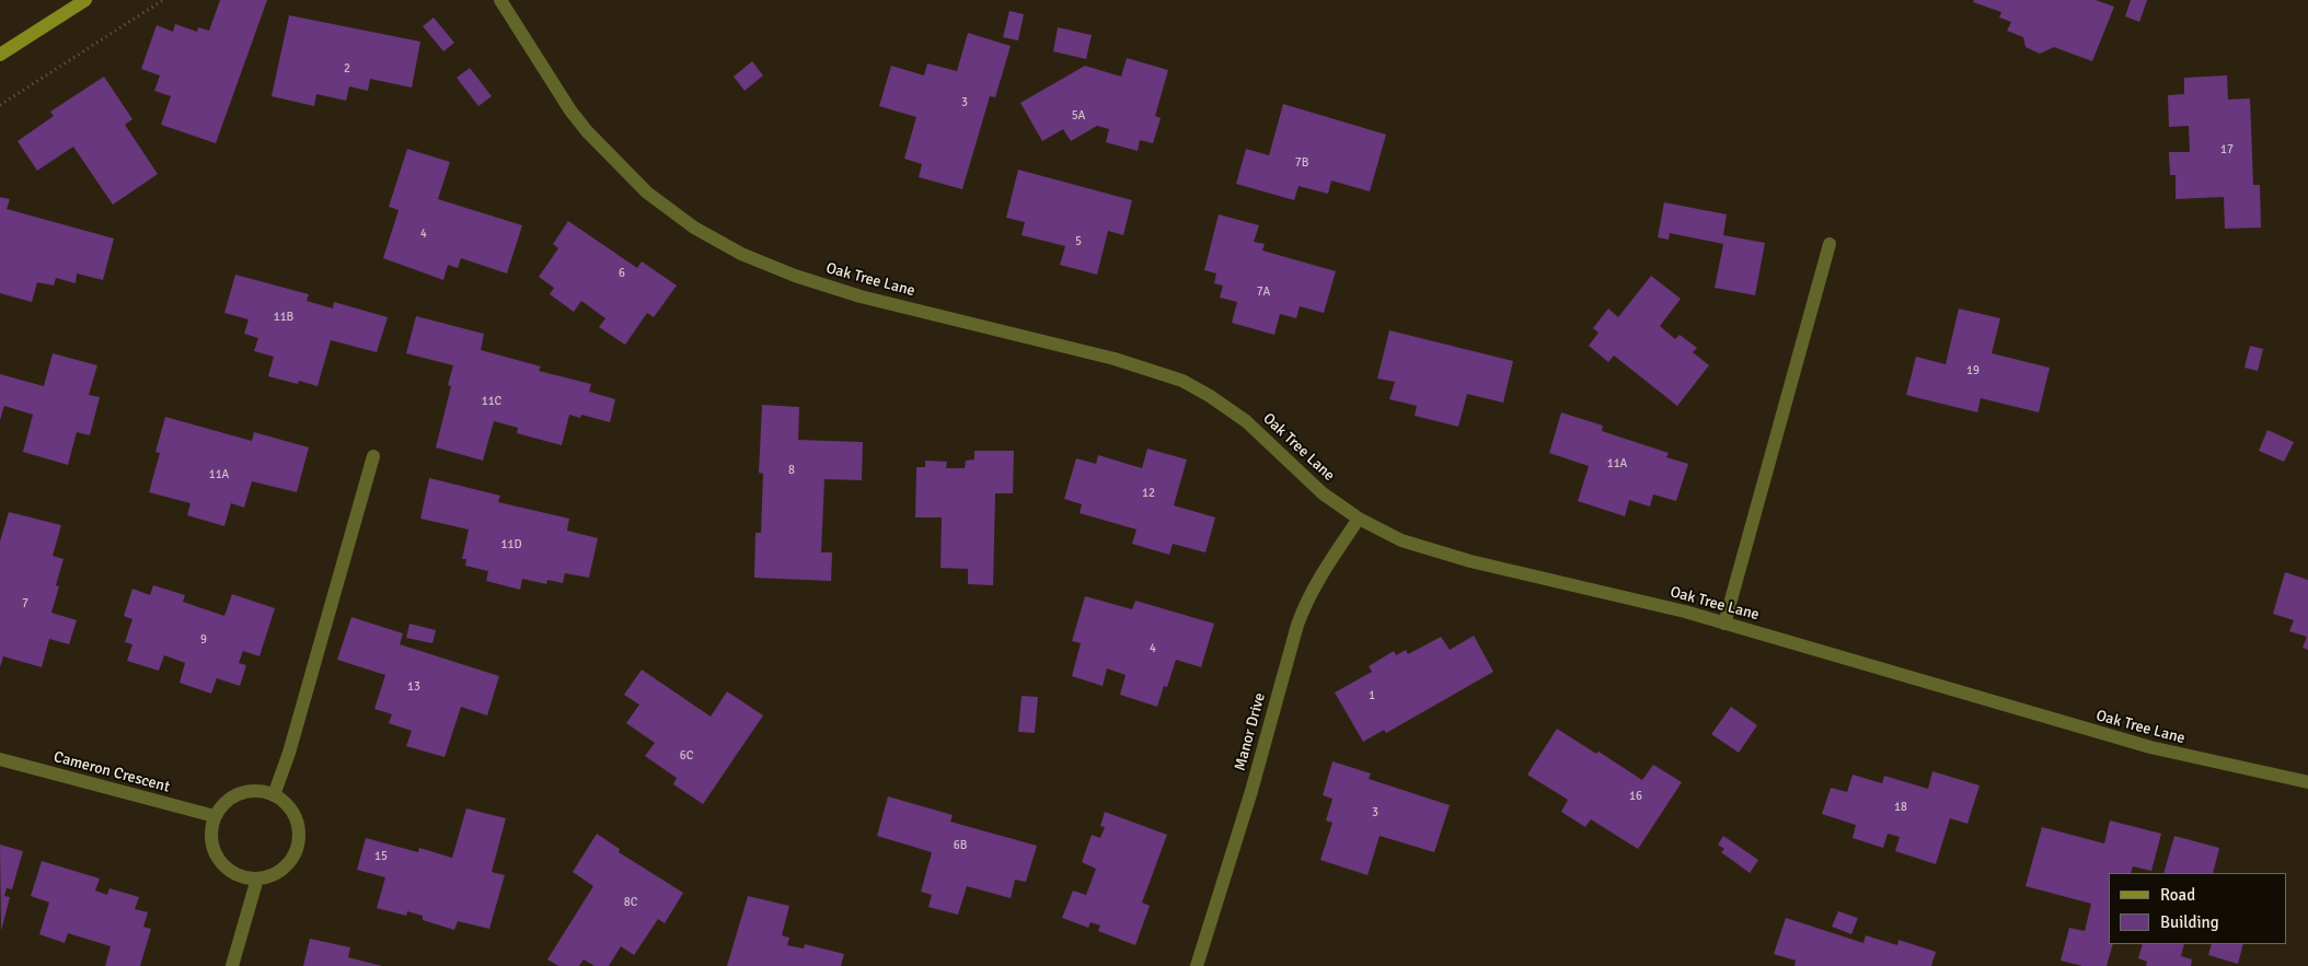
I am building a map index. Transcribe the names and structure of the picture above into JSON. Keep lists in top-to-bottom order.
{
  "streets": {
    "street": ["Oak Tree Lane", "Manor Drive", "Cameron Crescent"]
  },
  "crossings": [
    ["Oak Tree Lane", "Manor Drive"]
  ],
  "house_numbers": [
    "2",
    "3",
    "5A",
    "17",
    "7B",
    "4",
    "5",
    "6",
    "7A",
    "11B",
    "19",
    "11C",
    "11A",
    "8",
    "11A",
    "12",
    "11D",
    "7",
    "9",
    "4",
    "13",
    "1",
    "6C",
    "16",
    "18",
    "3",
    "6B",
    "15",
    "8C"
  ],
  "legend": ["Road", "Building"]
}
